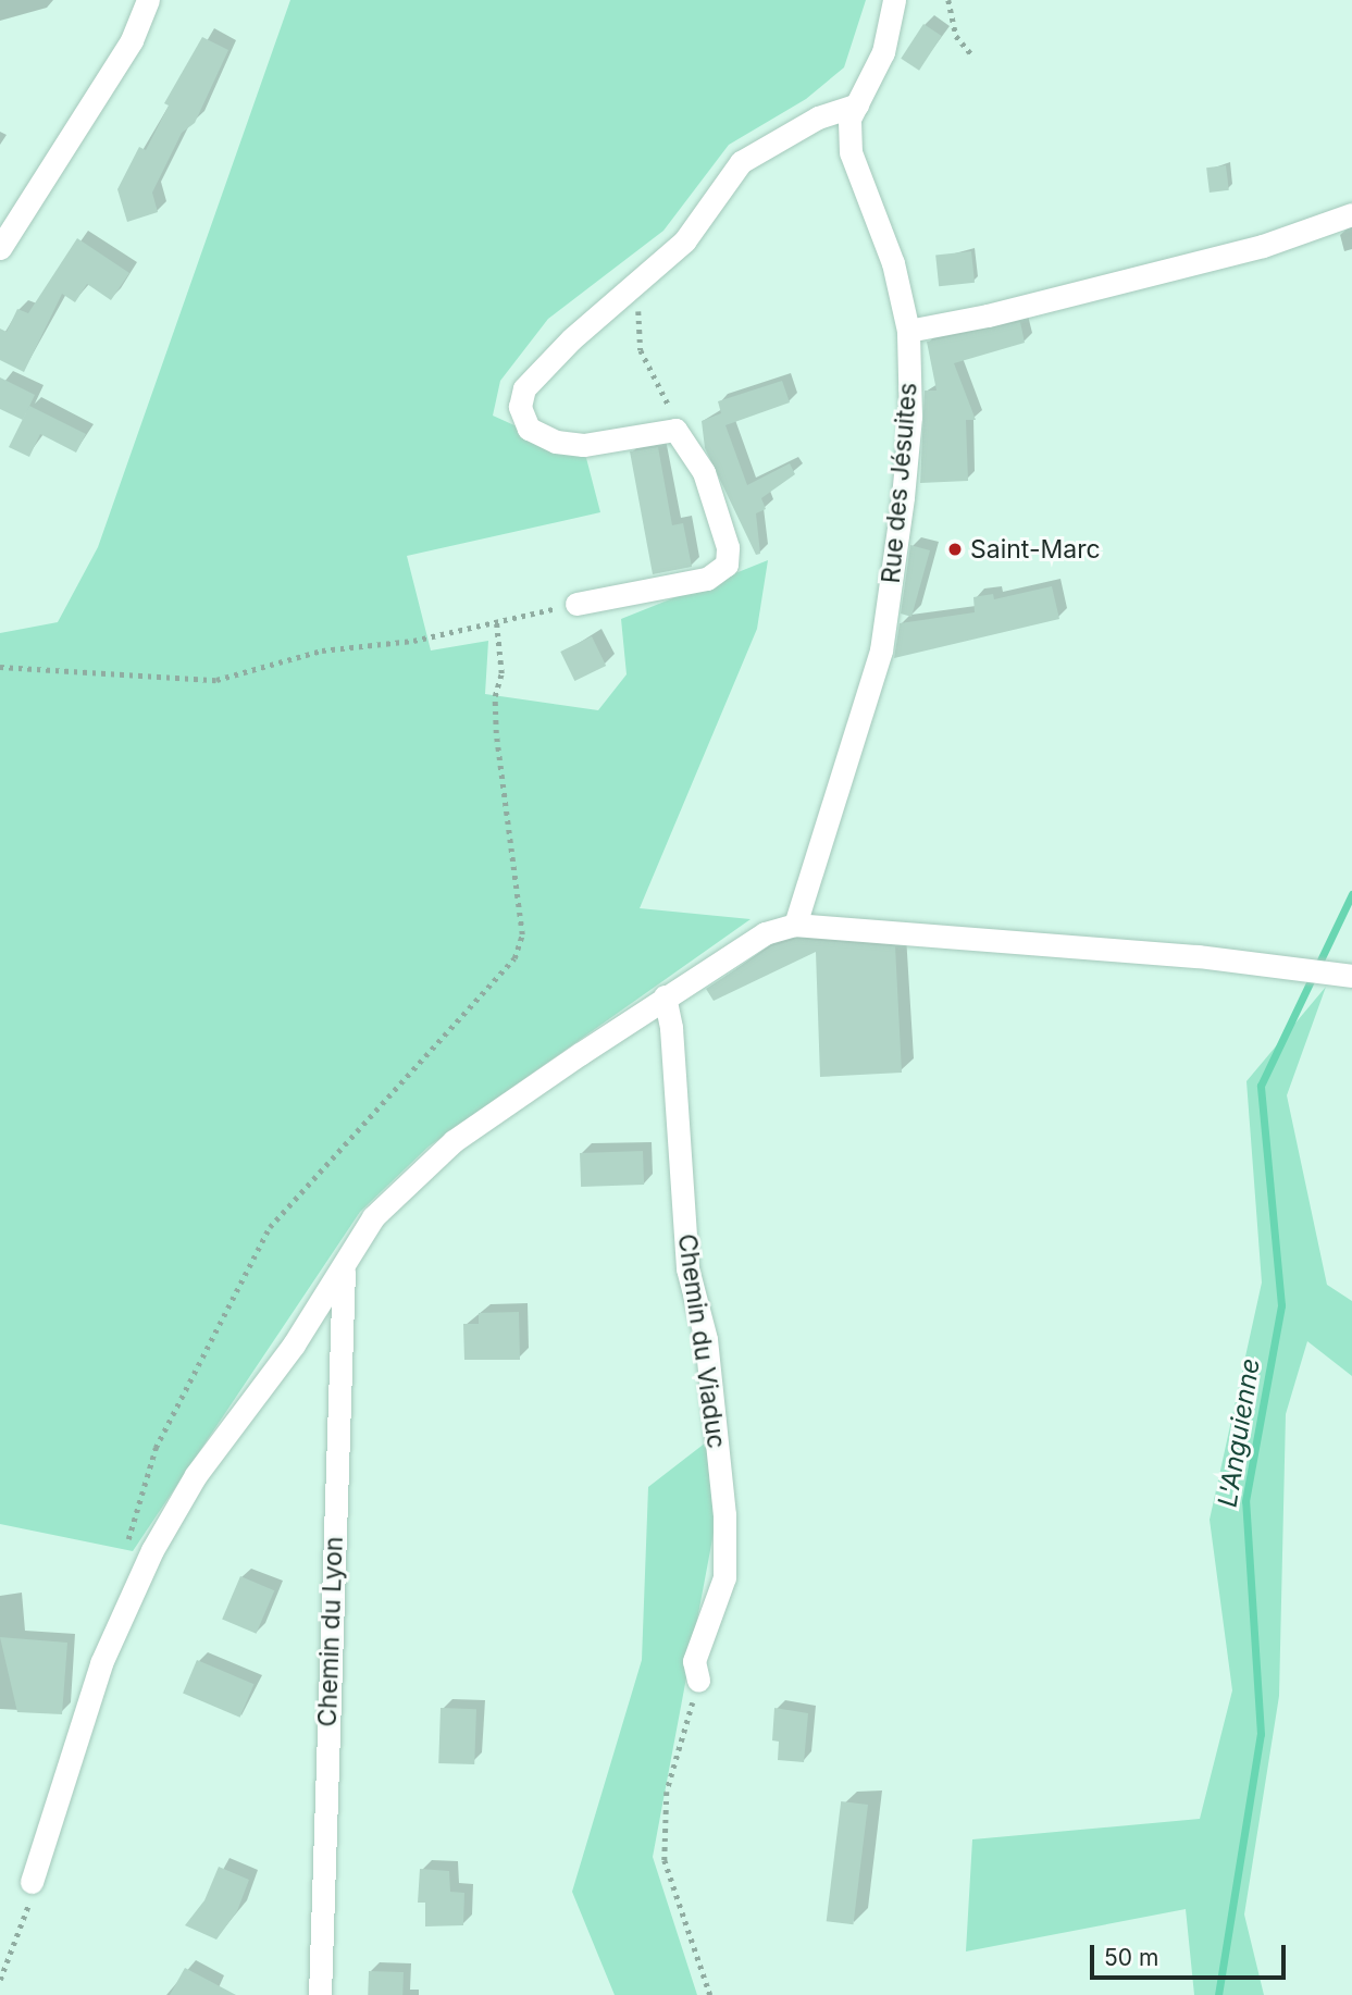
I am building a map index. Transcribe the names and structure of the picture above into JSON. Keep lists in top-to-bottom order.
{
  "streets": {
    "street": ["Rue des Jésuites", "Chemin du Viaduc", "Chemin du Lyon"]
  },
  "water": ["L'Anguienne"],
  "places": ["Saint-Marc"],
  "scale_bar": "50 m"
}
